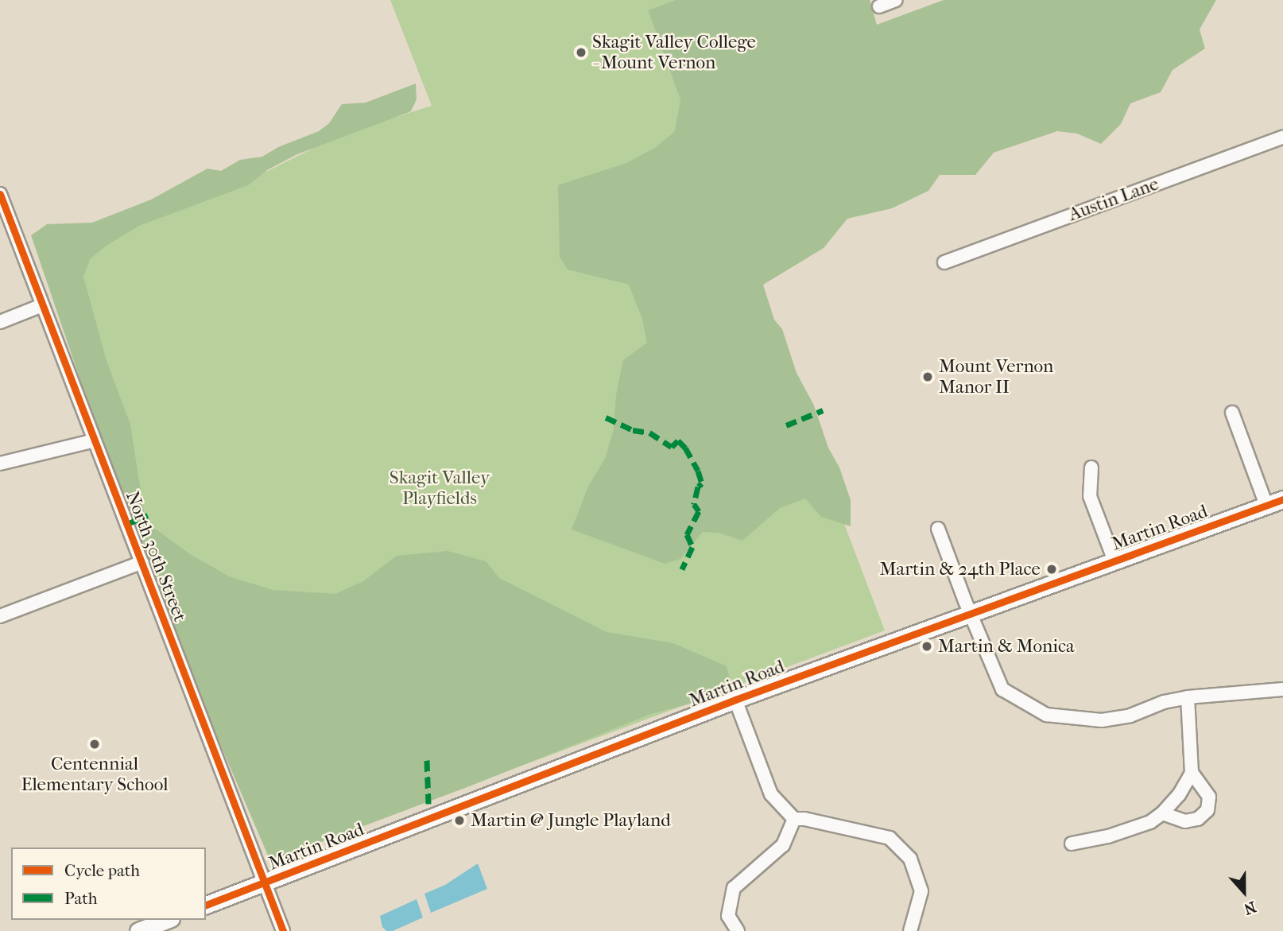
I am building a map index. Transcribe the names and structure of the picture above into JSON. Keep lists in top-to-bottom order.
{
  "streets": {
    "street": ["Austin Lane", "Martin Road", "North 30th Street"]
  },
  "crossings": [
    ["Martin Road", "North 30th Street"]
  ],
  "parks": ["Skagit Valley Playfields"],
  "places": [
    "Skagit Valley College - Mount Vernon",
    "Mount Vernon Manor II",
    "Martin & 24th Place",
    "Martin & Monica",
    "Centennial Elementary School",
    "Martin @ Jungle Playland"
  ],
  "legend": ["Cycle path", "Path"],
  "north": "bottom"
}
